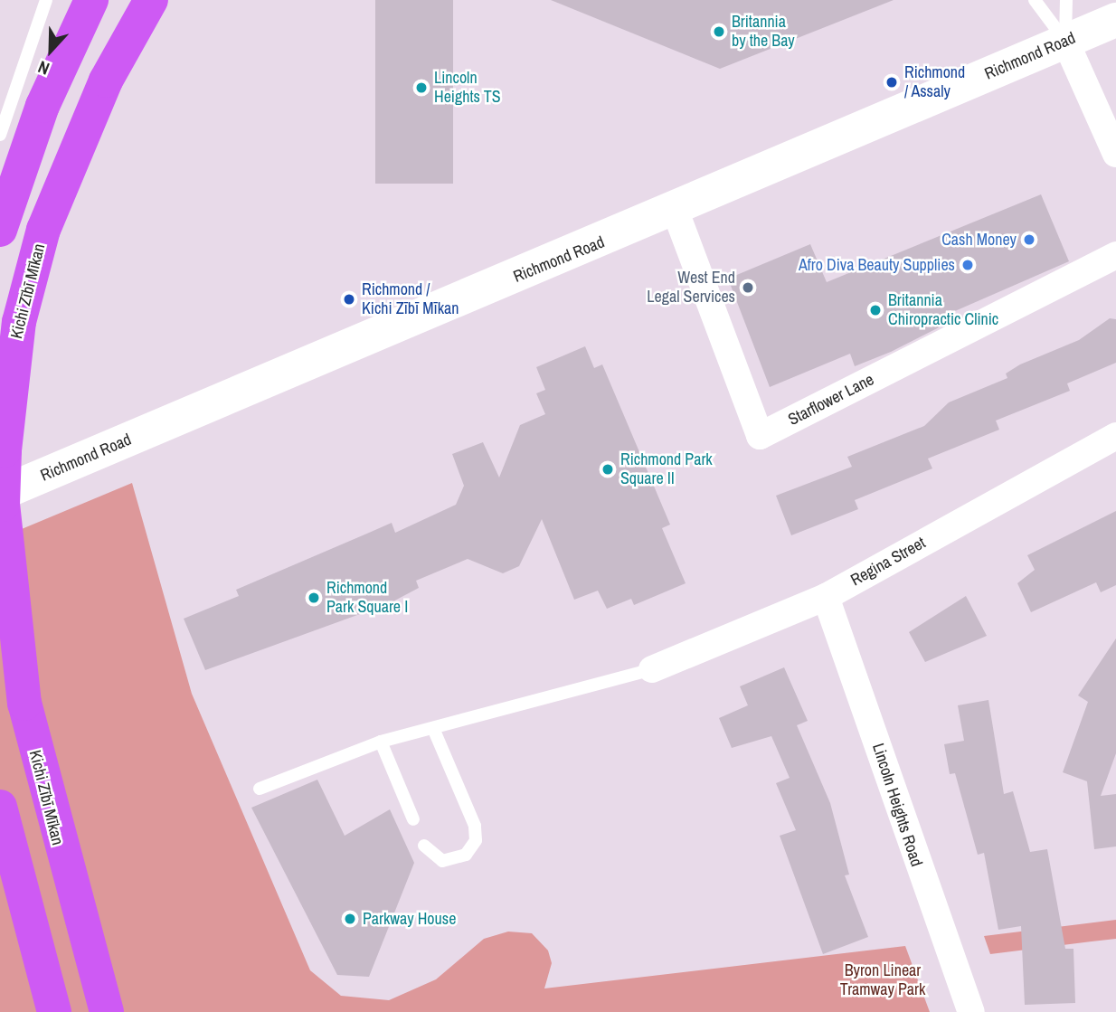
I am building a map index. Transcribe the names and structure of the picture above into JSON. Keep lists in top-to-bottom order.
{
  "streets": {
    "highway": ["Kichi Zībī Mīkan"],
    "main road": ["Richmond Road"],
    "street": ["Starflower Lane", "Regina Street", "Lincoln Heights Road"]
  },
  "crossings": [
    ["Richmond Road", "Starflower Lane"],
    ["Regina Street", "Lincoln Heights Road"]
  ],
  "parks": ["Byron Linear Tramway Park"],
  "places": [
    "Britannia by the Bay",
    "Richmond / Assaly",
    "Lincoln Heights TS",
    "Cash Money",
    "Afro Diva Beauty Supplies",
    "West End Legal Services",
    "Richmond / Kichi Zībī Mīkan",
    "Britannia Chiropractic Clinic",
    "Richmond Park Square II",
    "Richmond Park Square I",
    "Parkway House"
  ],
  "north": "bottom"
}
